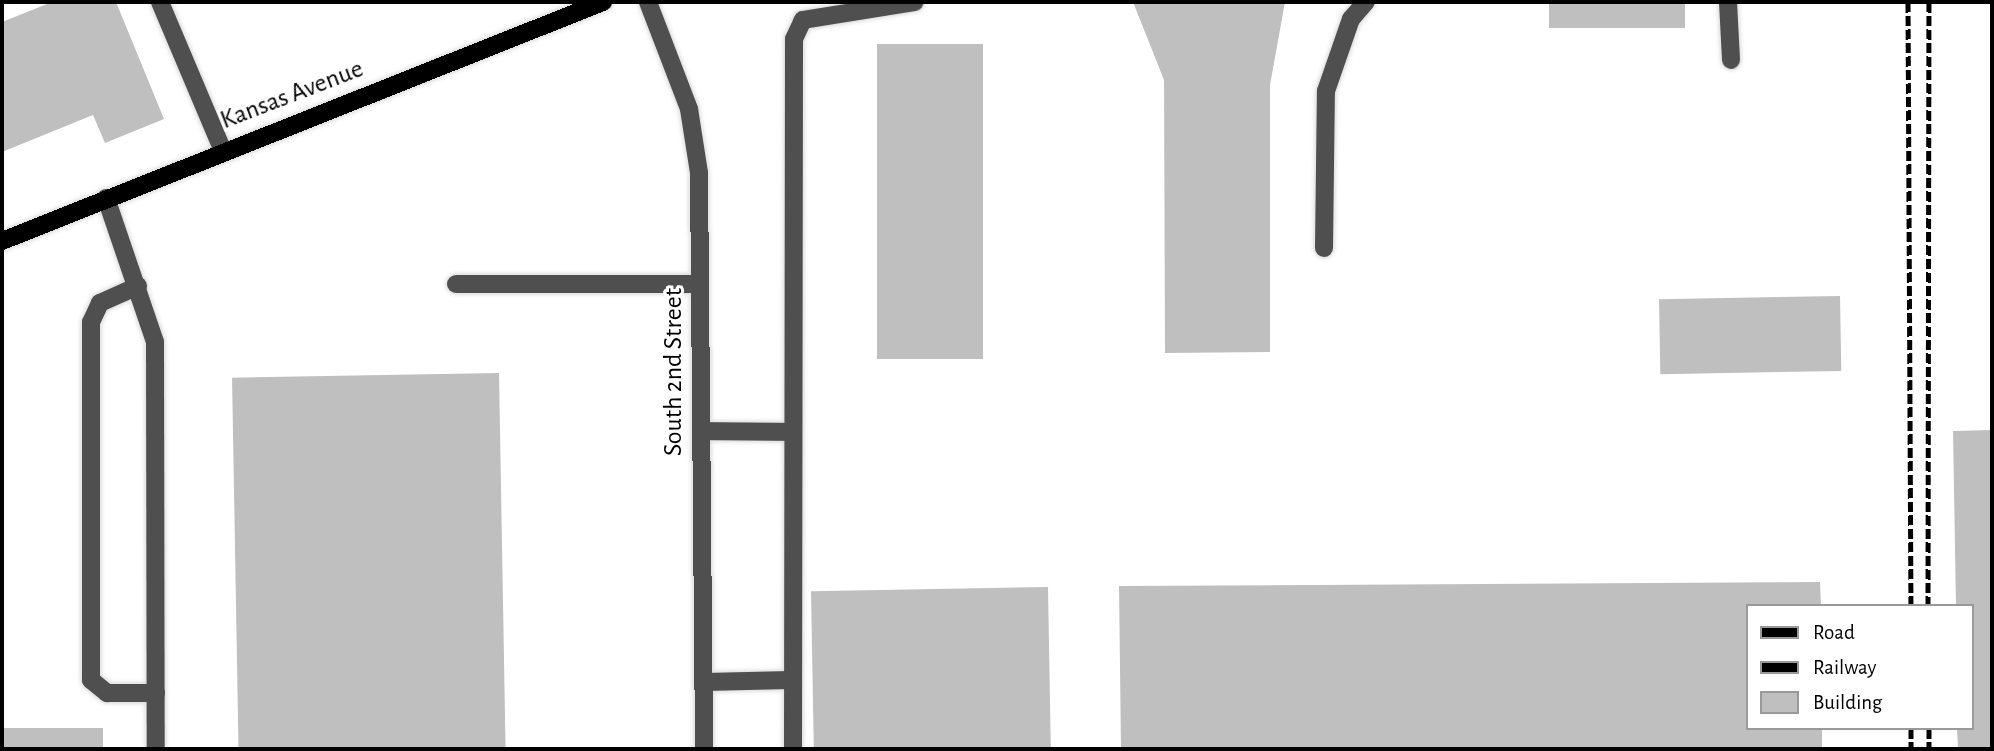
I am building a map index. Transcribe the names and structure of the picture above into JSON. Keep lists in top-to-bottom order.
{
  "streets": {
    "main road": ["Kansas Avenue"],
    "street": ["South 2nd Street"]
  },
  "legend": ["Road", "Railway", "Building"]
}
